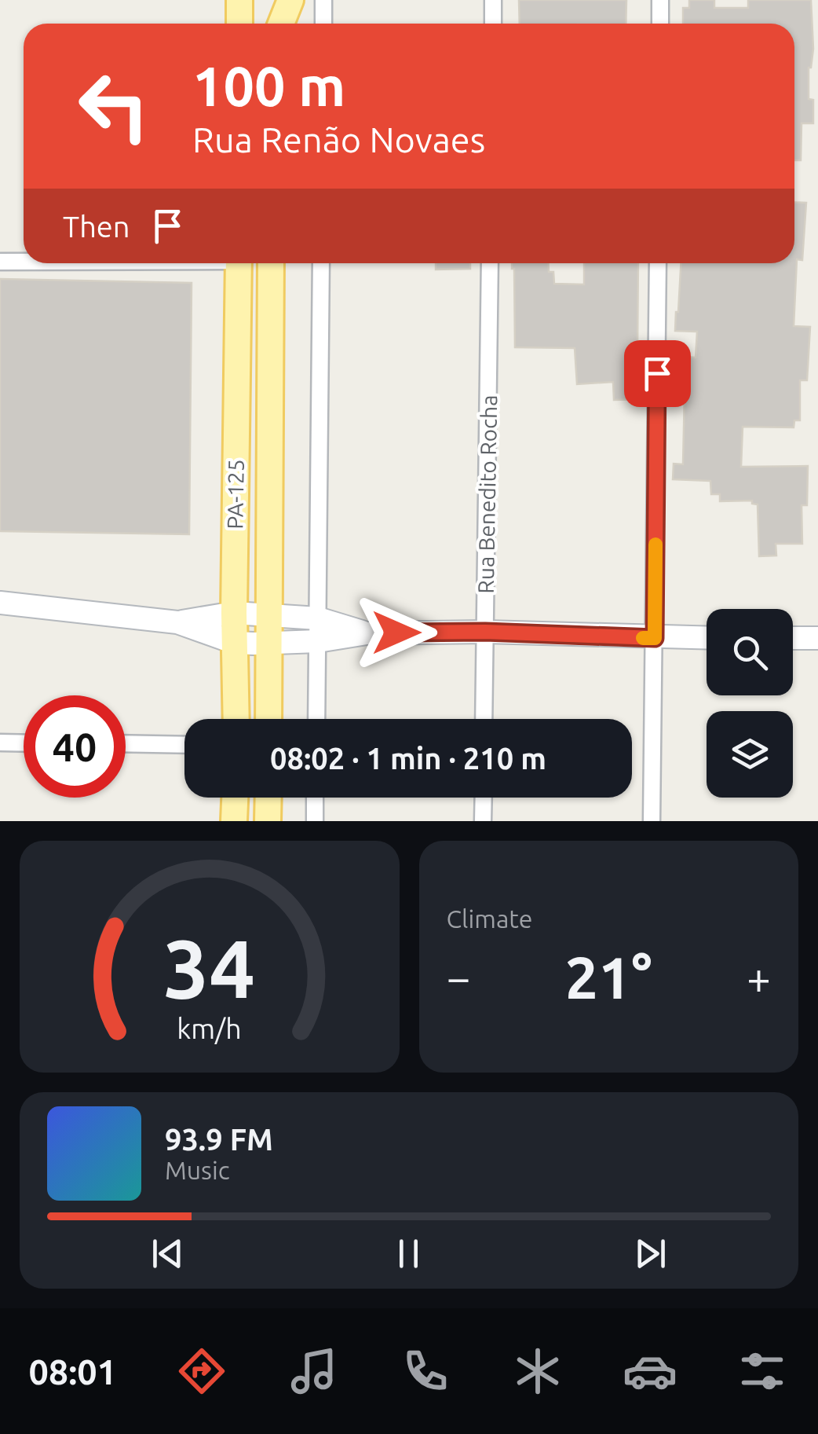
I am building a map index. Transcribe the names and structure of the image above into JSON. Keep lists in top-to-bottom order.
{
  "streets": {
    "main road": ["PA-125"],
    "street": ["Rua Benedito Rocha"]
  },
  "page": {
    "turn": ["100 m", "Rua Renão Novaes"],
    "then": "Then",
    "limit": "40",
    "trip": "08:02 · 1 min · 210 m",
    "tile": "Climate",
    "heat": ["−", "21°", "+"],
    "song": ["93.9 FM", "Music"],
    "tabs": "08:01",
    "gauge": ["34", "km/h"]
  }
}
